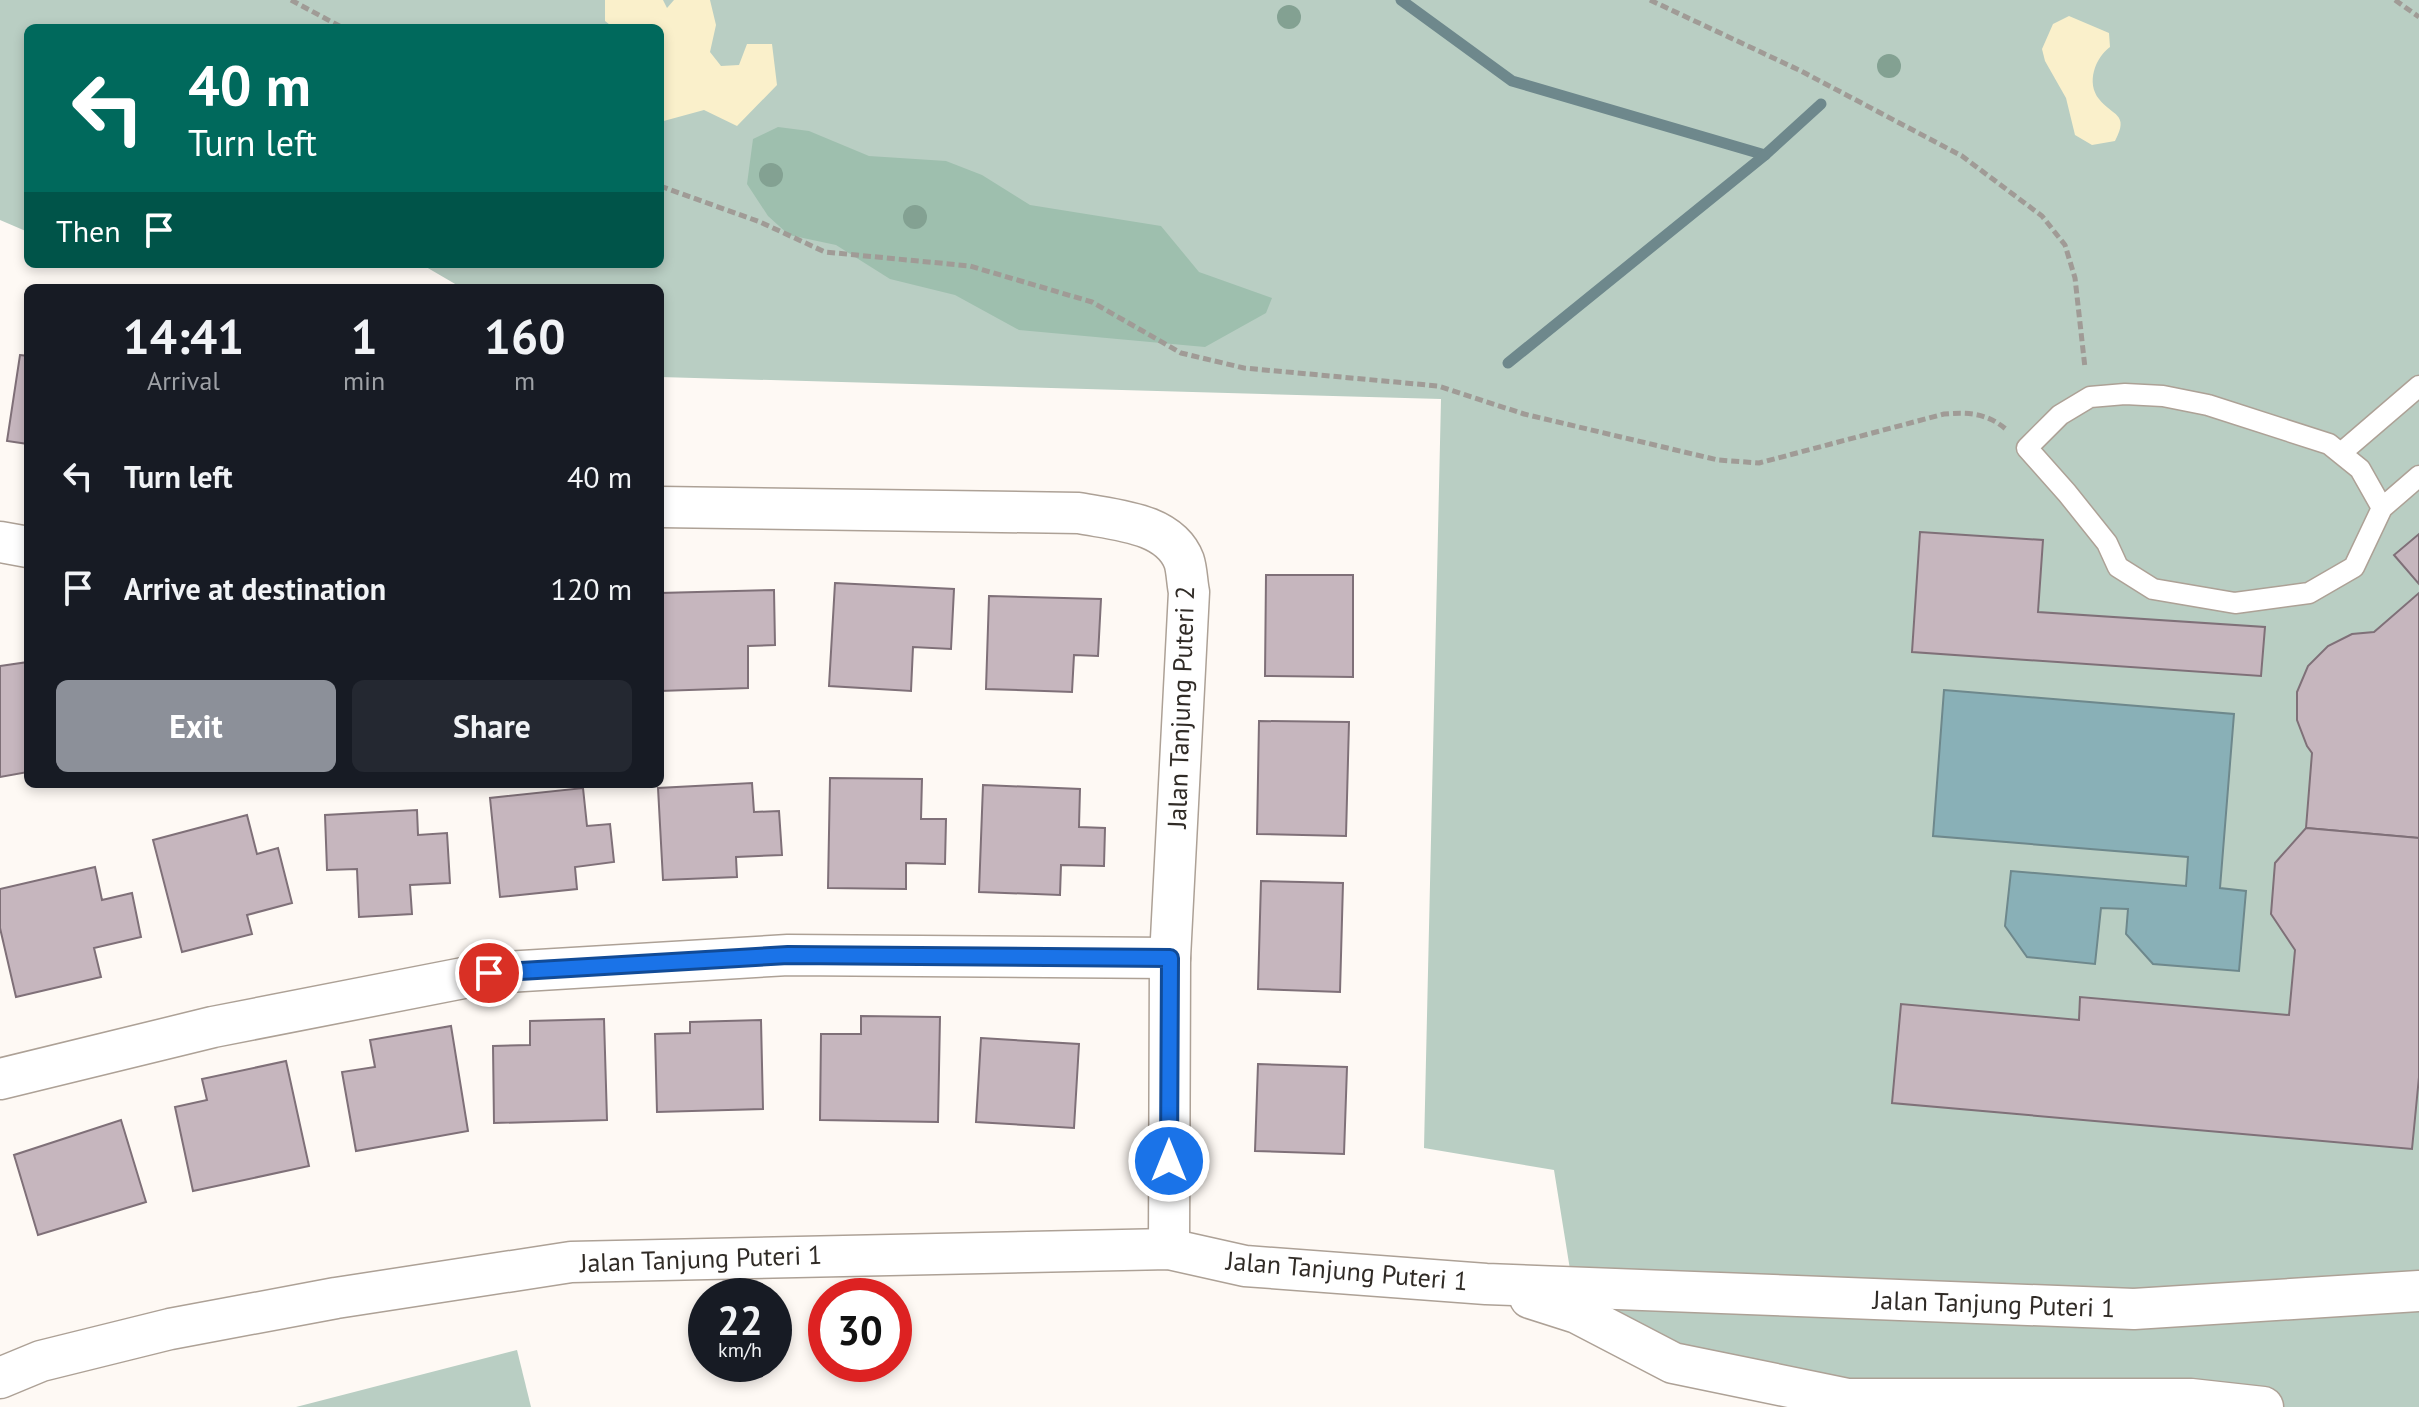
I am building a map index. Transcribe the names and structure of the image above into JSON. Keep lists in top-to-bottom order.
{
  "streets": {
    "street": ["Jalan Tanjung Puteri 2", "Jalan Tanjung Puteri 1"]
  },
  "crossings": [
    ["Jalan Tanjung Puteri 2", "Jalan Tanjung Puteri 1"]
  ],
  "page": {
    "turn": ["40 m", "Turn left"],
    "then": "Then",
    "eta": [
      "14:41",
      "Arrival",
      "1",
      "min",
      "160",
      "m"
    ],
    "list": [
      {
        "name": "Turn left",
        "value": "40 m"
      },
      {
        "name": "Arrive at destination",
        "value": "120 m"
      }
    ],
    "buttons": ["Exit", "Share"],
    "speed": "22 km/h",
    "limit": "30"
  }
}
